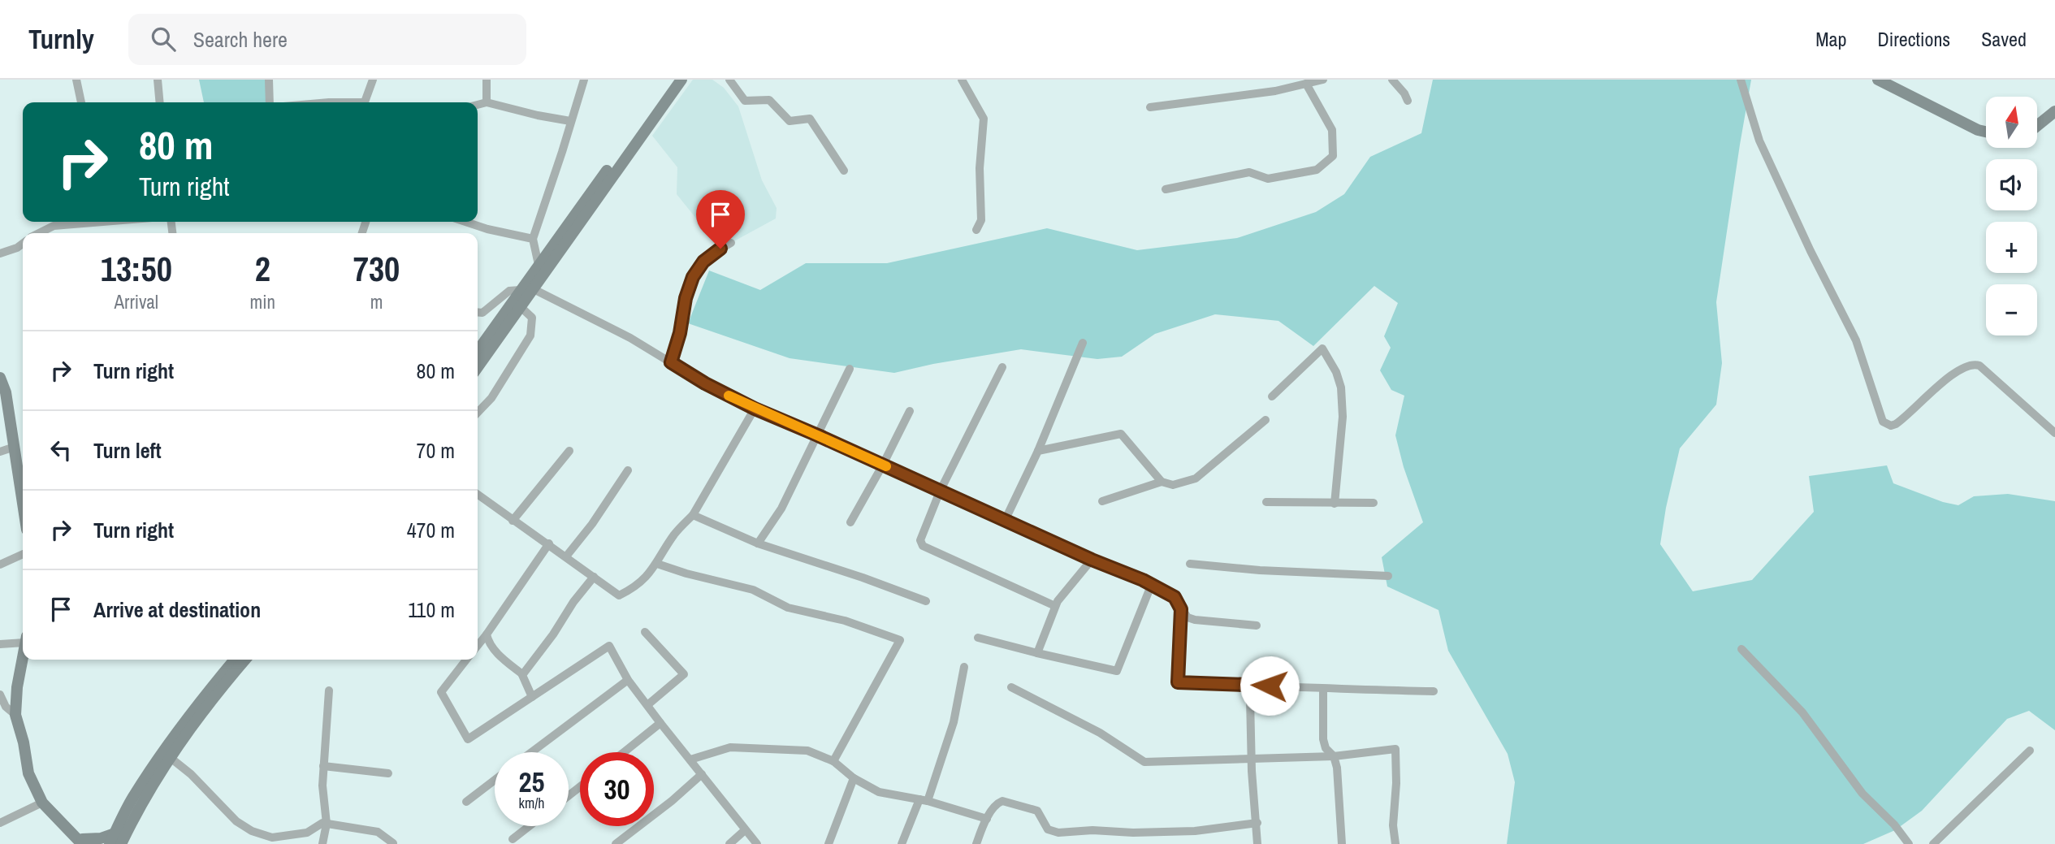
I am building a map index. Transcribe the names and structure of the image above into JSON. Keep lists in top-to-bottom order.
{
  "north": "top",
  "page": {
    "header": "Turnly",
    "search": "Search here",
    "nav": ["Map", "Directions", "Saved"],
    "map_buttons": ["+", "−"],
    "turn": ["80 m", "Turn right"],
    "eta": [
      "13:50",
      "Arrival",
      "2",
      "min",
      "730",
      "m"
    ],
    "list": [
      {
        "name": "Turn right",
        "value": "80 m"
      },
      {
        "name": "Turn left",
        "value": "70 m"
      },
      {
        "name": "Turn right",
        "value": "470 m"
      },
      {
        "name": "Arrive at destination",
        "value": "110 m"
      }
    ],
    "speed": "25 km/h",
    "limit": "30"
  }
}
